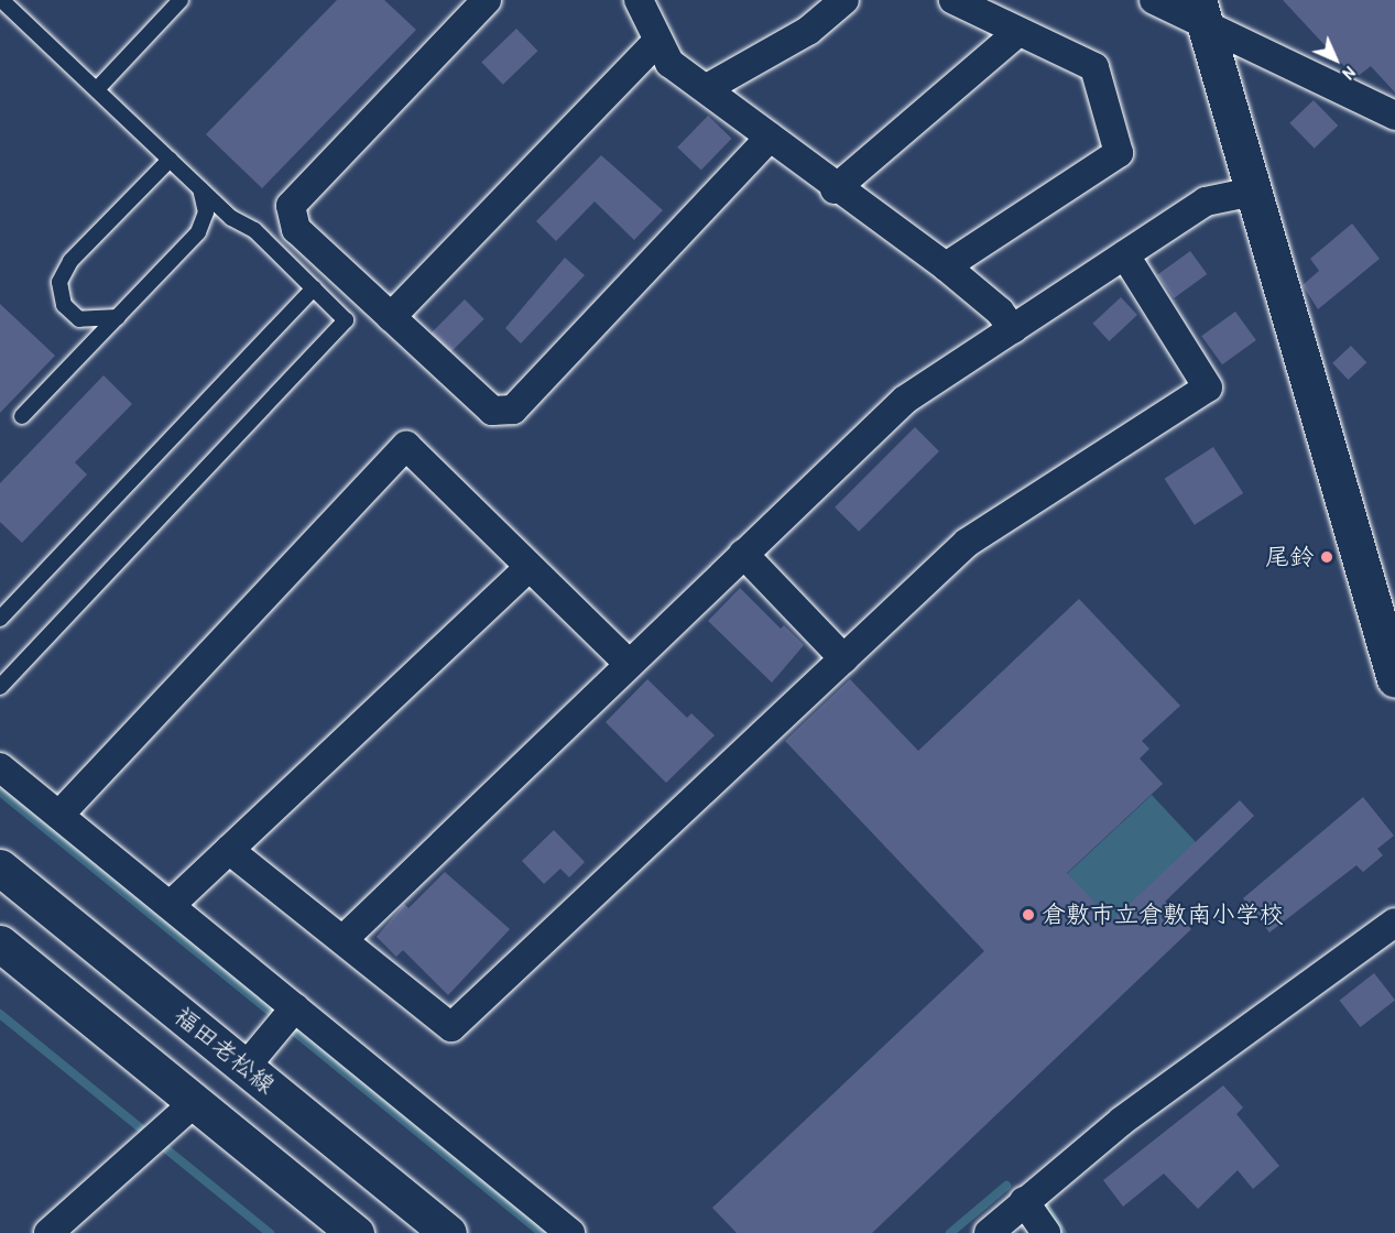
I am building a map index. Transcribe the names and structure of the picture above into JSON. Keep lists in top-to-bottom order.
{
  "streets": {
    "main road": ["福田老松線"]
  },
  "places": ["尾鈴", "倉敷市立倉敷南小学校"],
  "north": "bottom right"
}
